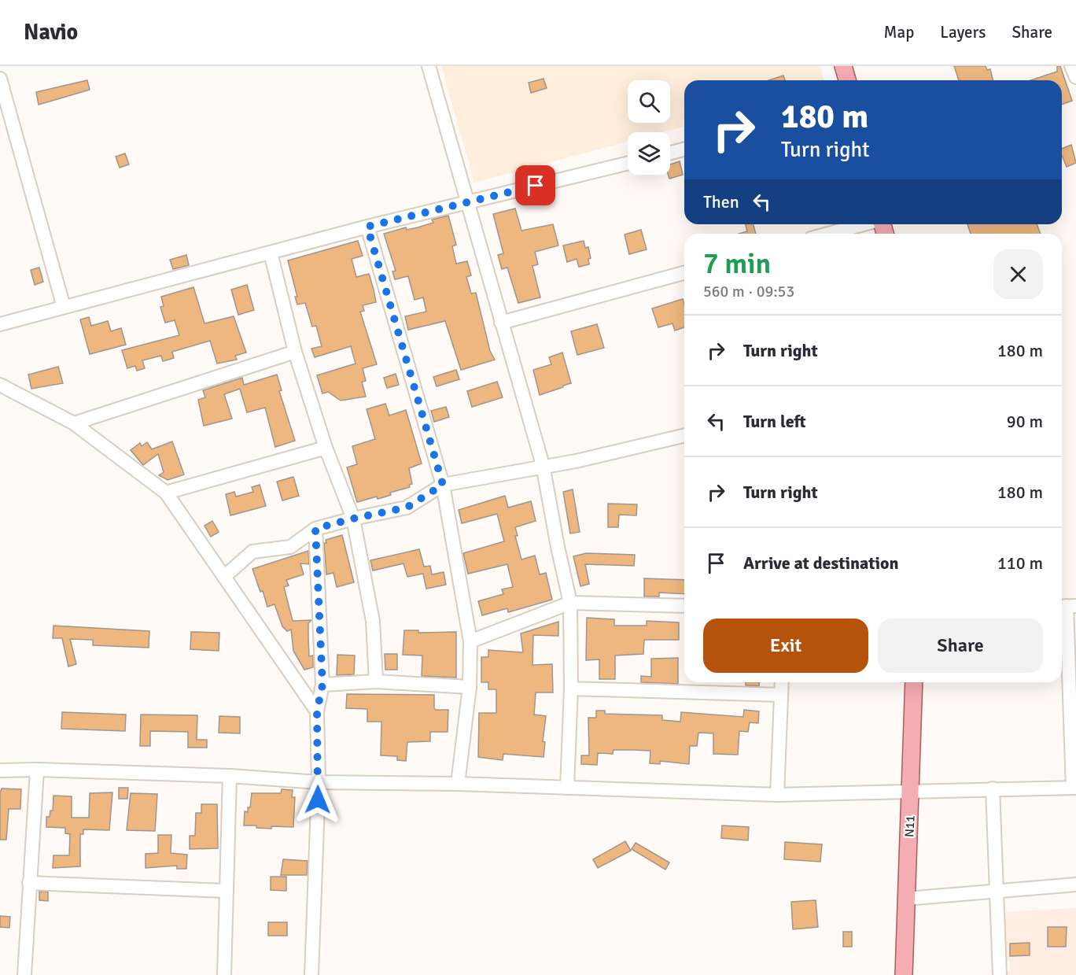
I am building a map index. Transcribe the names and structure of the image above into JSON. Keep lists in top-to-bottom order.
{
  "streets": {
    "main road": ["N11"]
  },
  "page": {
    "header": "Navio",
    "nav": ["Map", "Layers", "Share"],
    "turn": ["180 m", "Turn right"],
    "then": "Then",
    "heading": ["7 min", "560 m · 09:53"],
    "list": [
      {
        "name": "Turn right",
        "value": "180 m"
      },
      {
        "name": "Turn left",
        "value": "90 m"
      },
      {
        "name": "Turn right",
        "value": "180 m"
      },
      {
        "name": "Arrive at destination",
        "value": "110 m"
      }
    ],
    "buttons": ["Exit", "Share"]
  }
}
